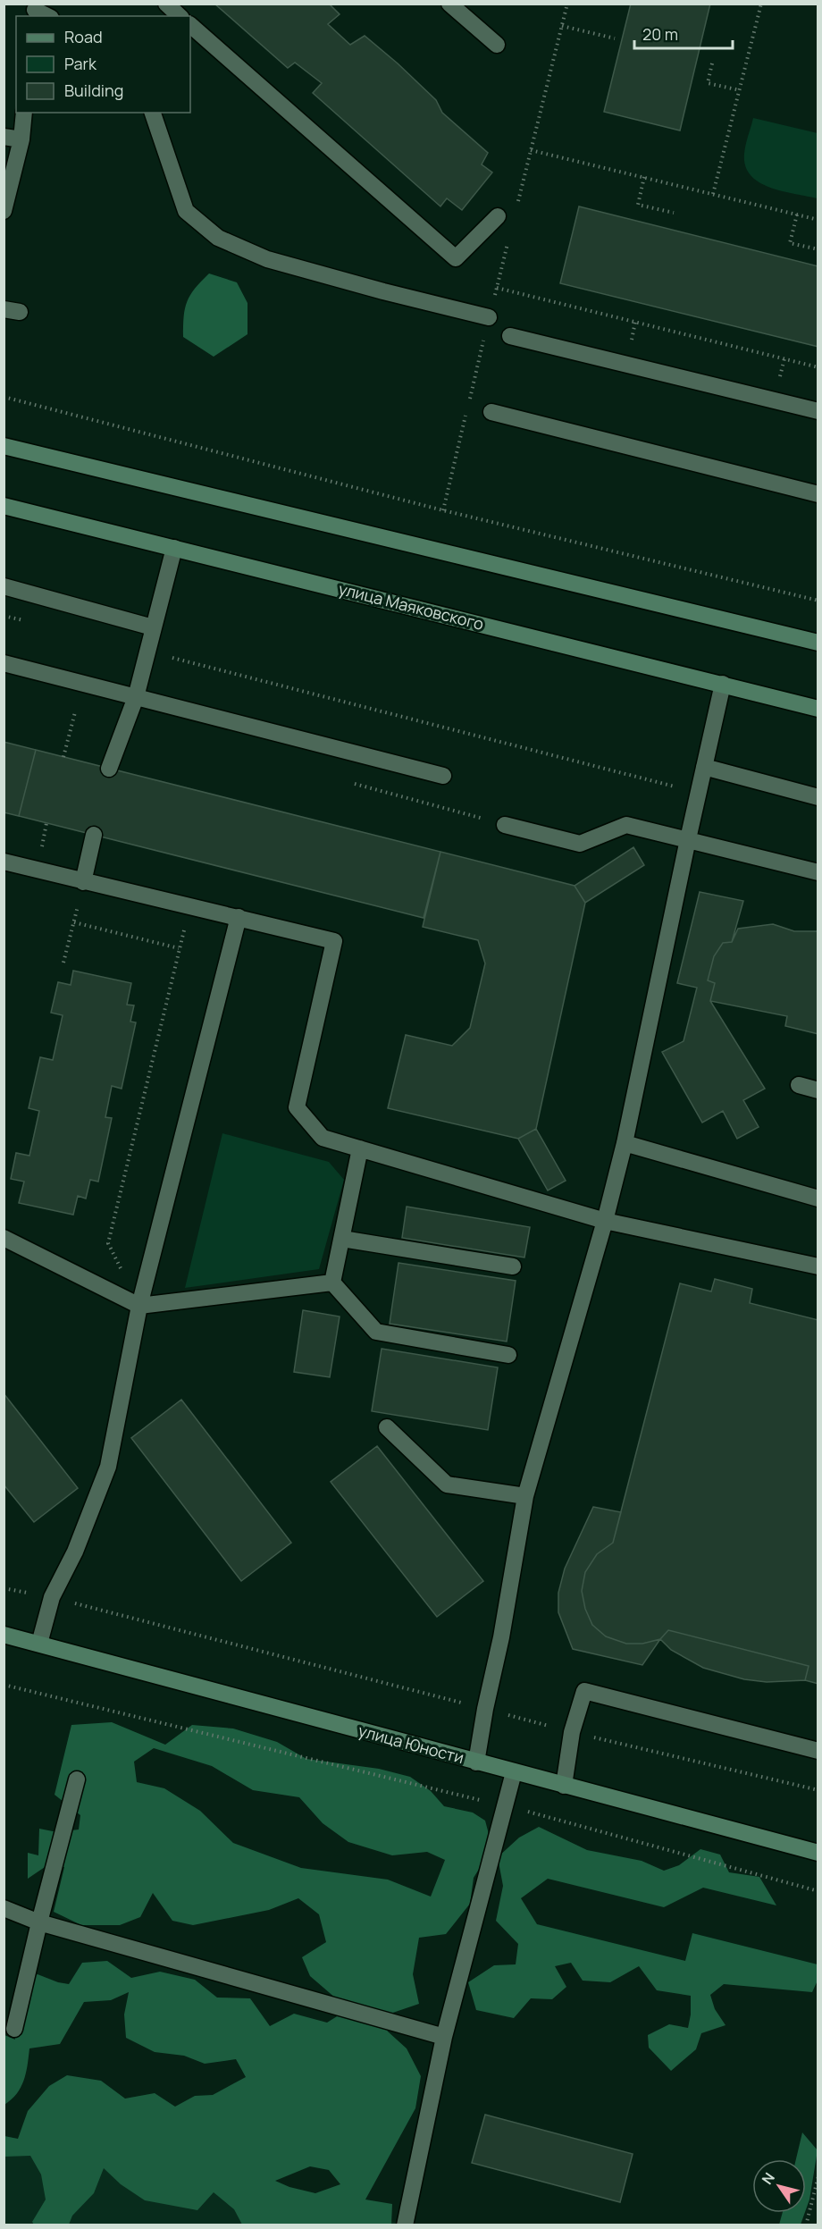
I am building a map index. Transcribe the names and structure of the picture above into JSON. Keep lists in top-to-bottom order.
{
  "streets": {
    "main road": ["улица Маяковского", "улица Юности"]
  },
  "legend": ["Road", "Park", "Building"],
  "scale_bar": "20 m",
  "north": "top left"
}
